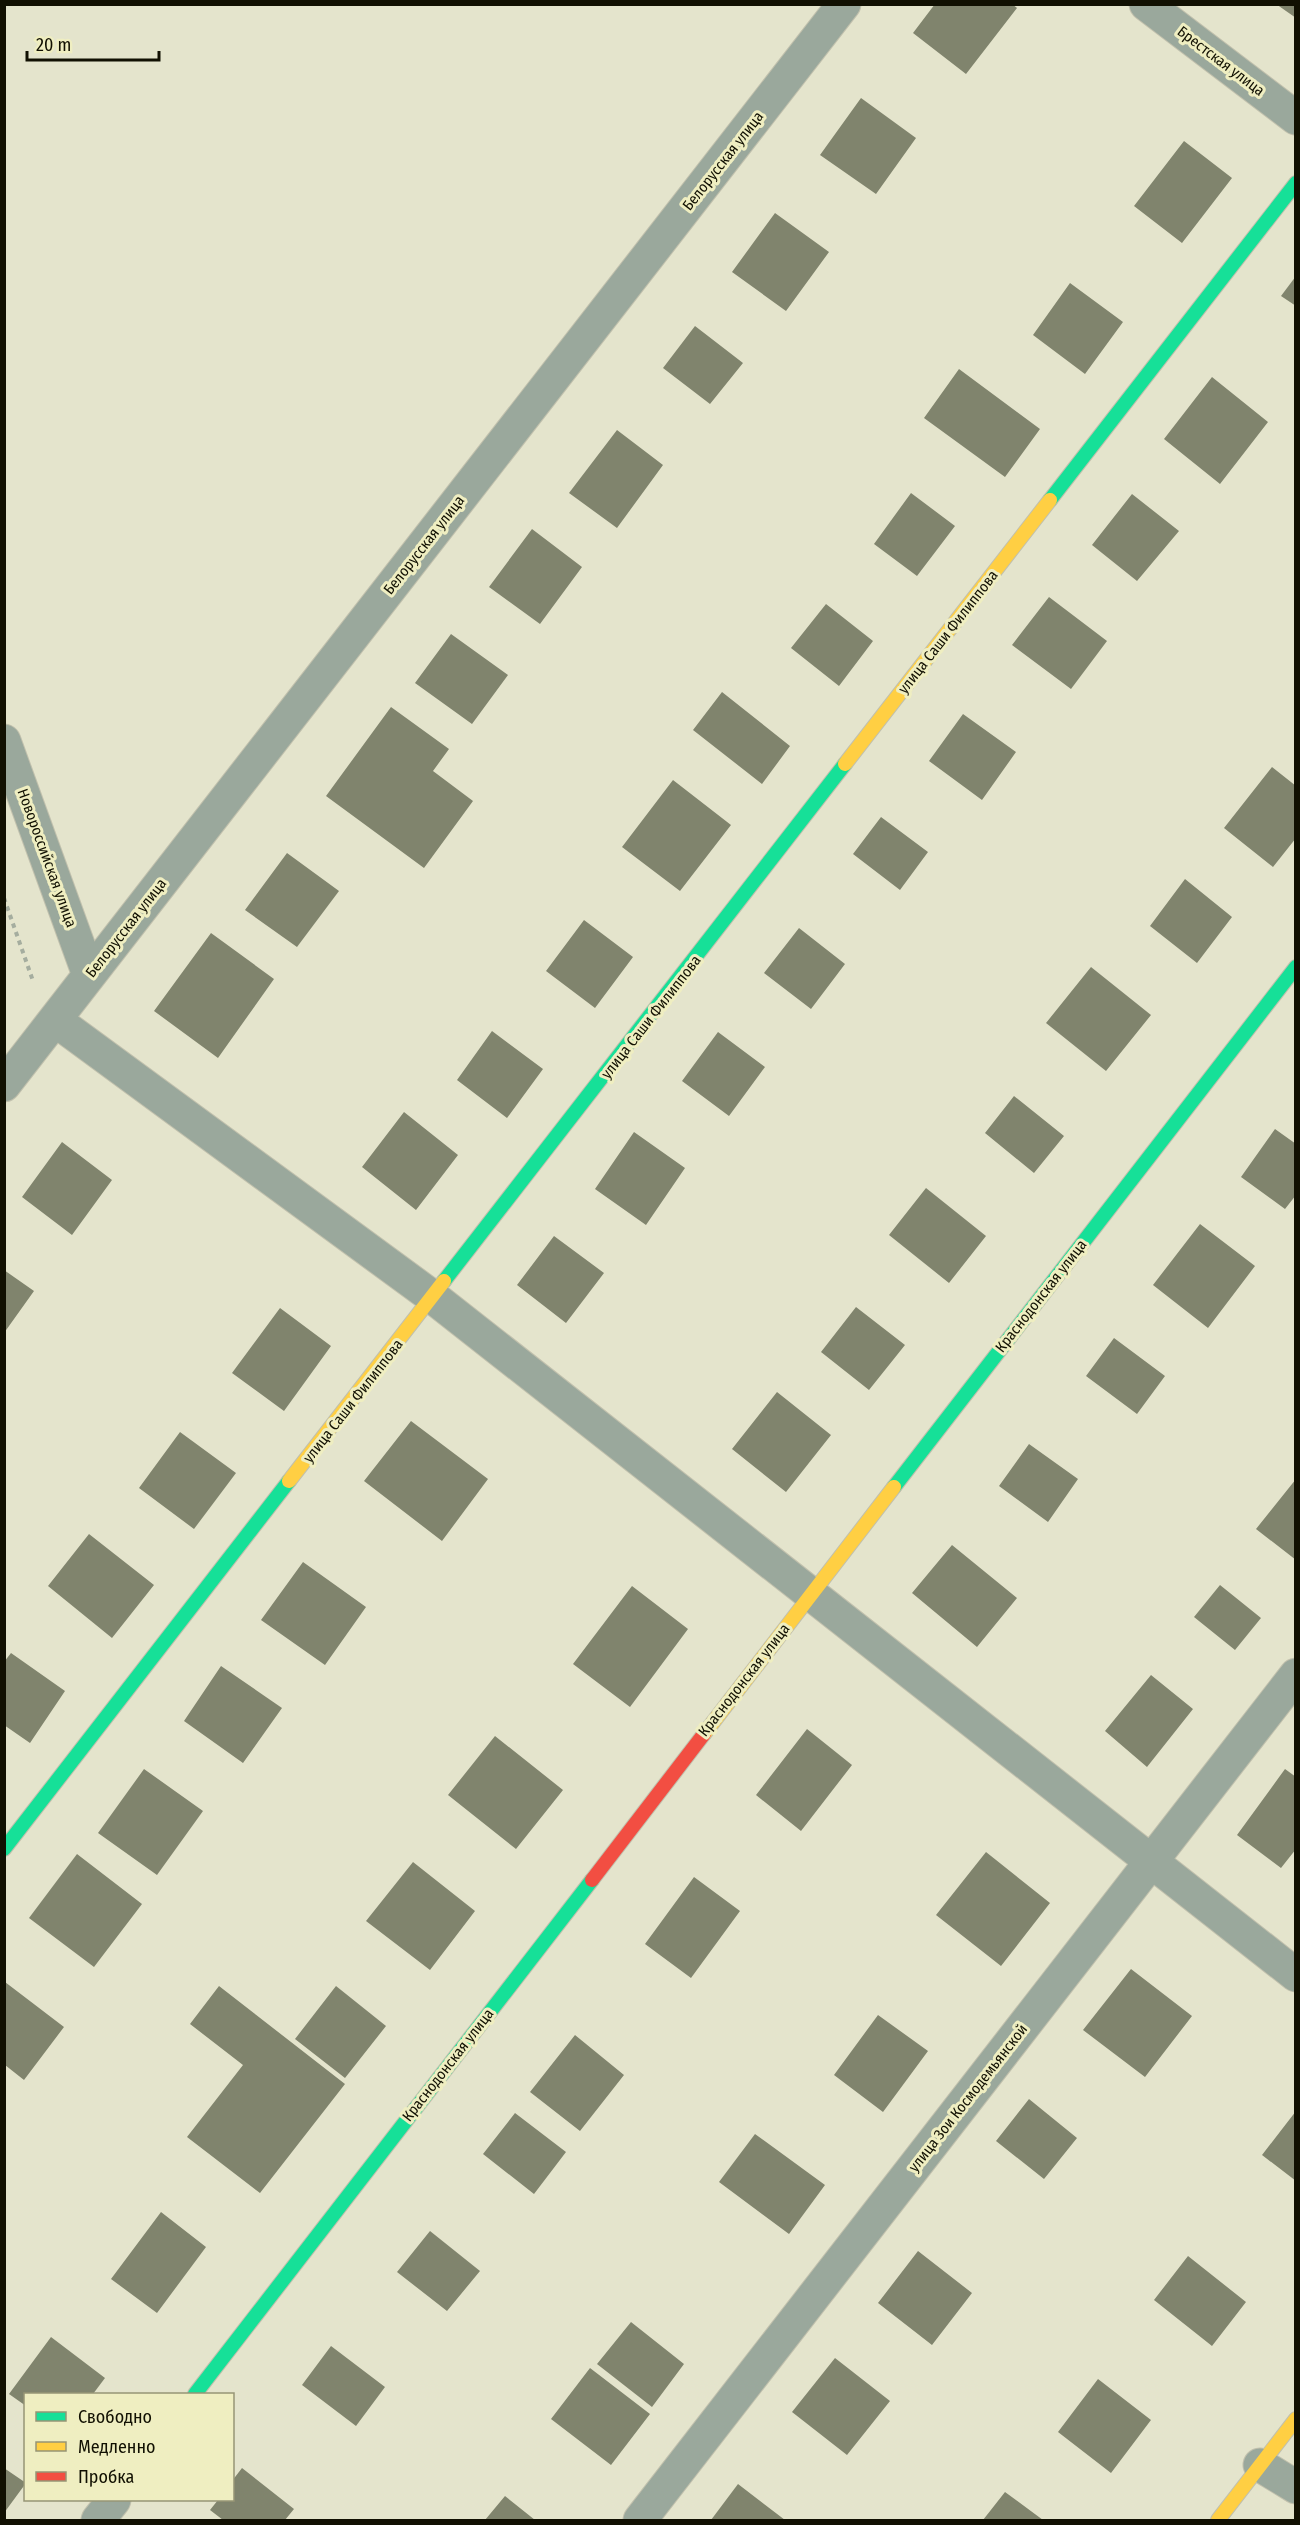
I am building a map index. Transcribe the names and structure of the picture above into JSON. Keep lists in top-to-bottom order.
{
  "streets": {
    "street": [
      "Брестская улица",
      "Белорусская улица",
      "улица Саши Филиппова",
      "Новороссийская улица",
      "Краснодонская улица",
      "улица Зои Космодемьянской"
    ]
  },
  "crossings": [
    ["Белорусская улица", "Новороссийская улица"]
  ],
  "legend": ["Свободно", "Медленно", "Пробка"],
  "scale_bar": "20 m"
}
